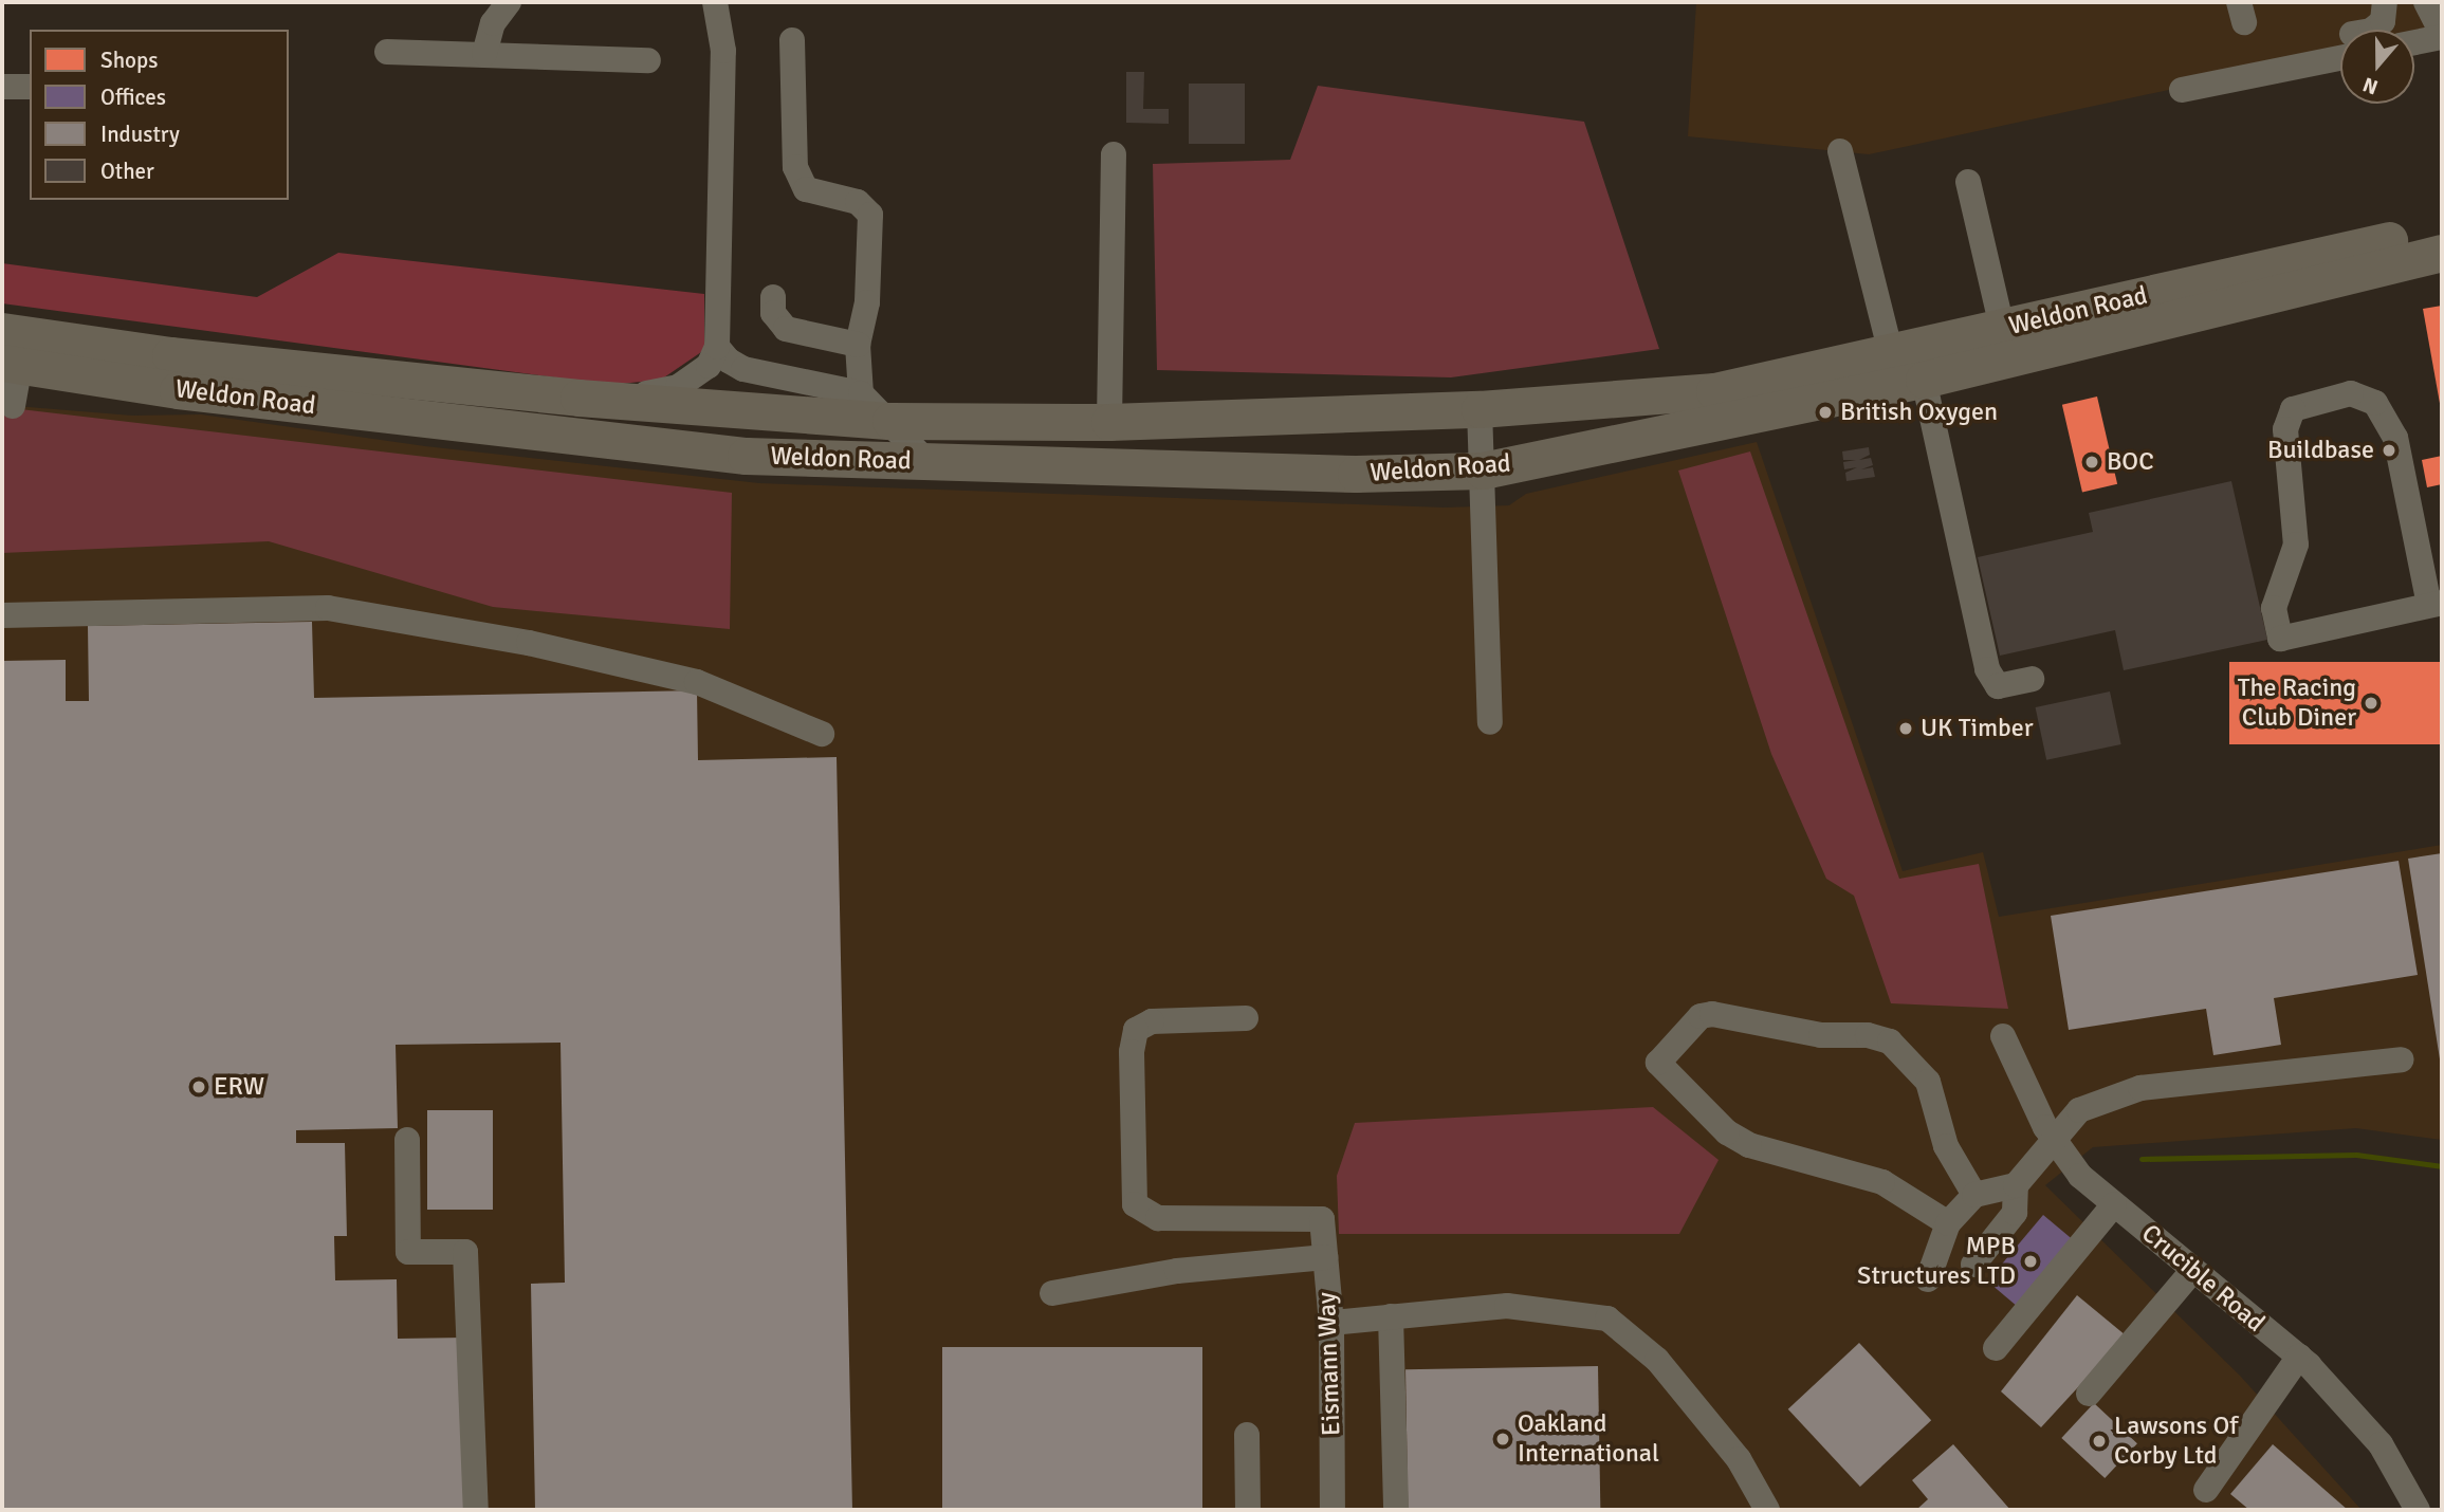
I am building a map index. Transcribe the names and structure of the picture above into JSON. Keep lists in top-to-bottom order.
{
  "streets": {
    "highway": ["Weldon Road"],
    "street": ["Crucible Road", "Eismann Way"]
  },
  "places": [
    "British Oxygen",
    "Buildbase",
    "BOC",
    "The Racing Club Diner",
    "UK Timber",
    "ERW",
    "MPB Structures LTD",
    "Oakland International",
    "Lawsons Of Corby Ltd"
  ],
  "legend": [
    "Shops",
    "Offices",
    "Industry",
    "Other"
  ],
  "north": "bottom"
}
